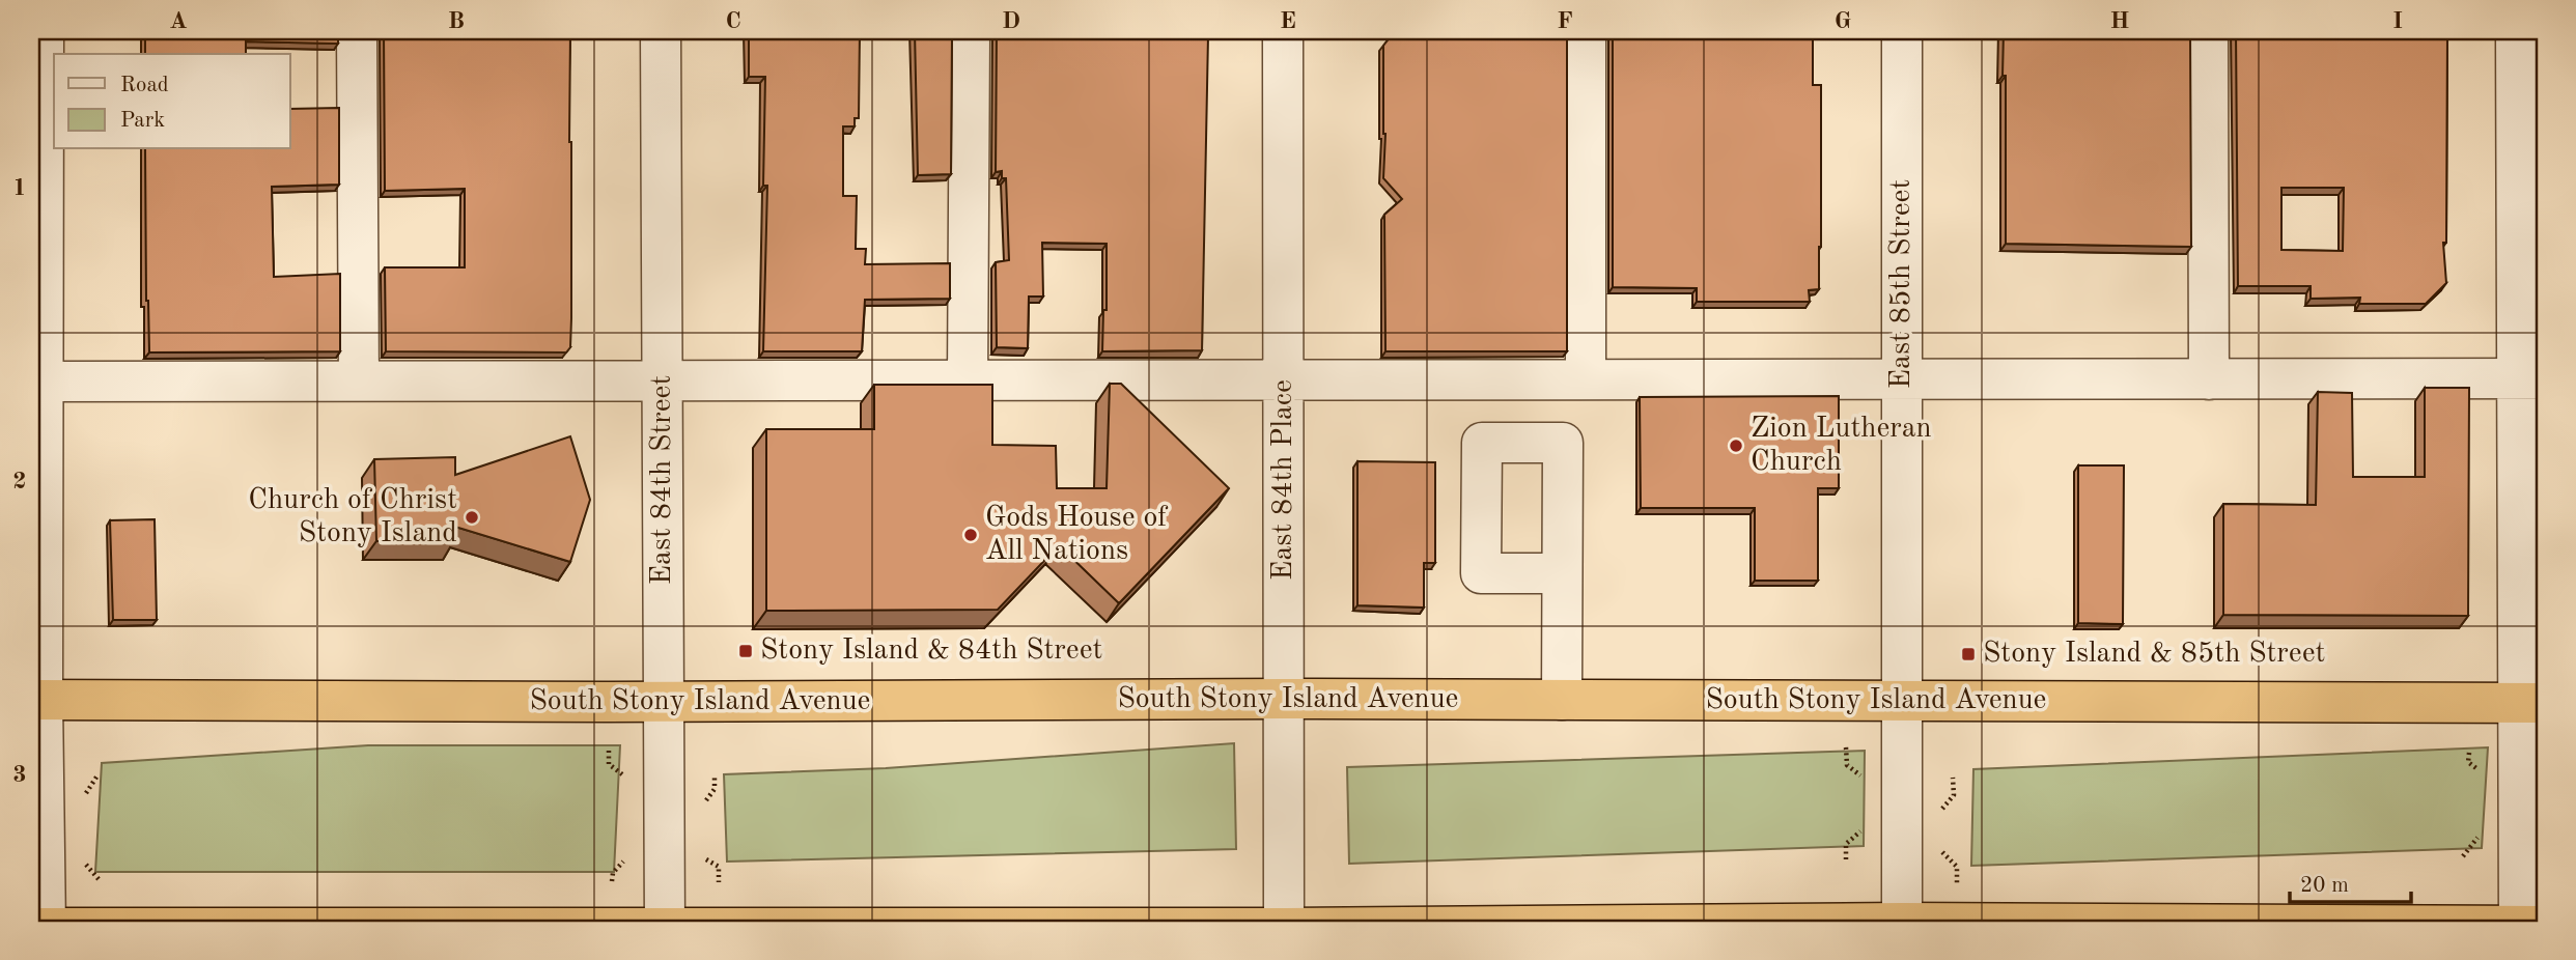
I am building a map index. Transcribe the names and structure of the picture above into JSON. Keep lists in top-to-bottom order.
{
  "streets": {
    "highway": ["South Stony Island Avenue"],
    "street": ["East 85th Street", "East 84th Street", "East 84th Place"]
  },
  "crossings": [
    ["East 85th Street", "South Stony Island Avenue"],
    ["East 84th Street", "South Stony Island Avenue"],
    ["East 84th Place", "South Stony Island Avenue"]
  ],
  "places": {
    "other": ["Zion Lutheran Church", "Church of Christ Stony Island", "Gods House of All Nations"],
    "transit": ["Stony Island & 84th Street", "Stony Island & 85th Street"]
  },
  "legend": ["Road", "Park"],
  "scale_bar": "20 m",
  "grid": {
    "columns": [
      "A",
      "B",
      "C",
      "D",
      "E",
      "F",
      "G",
      "H",
      "I"
    ],
    "rows": ["1", "2", "3"]
  }
}
